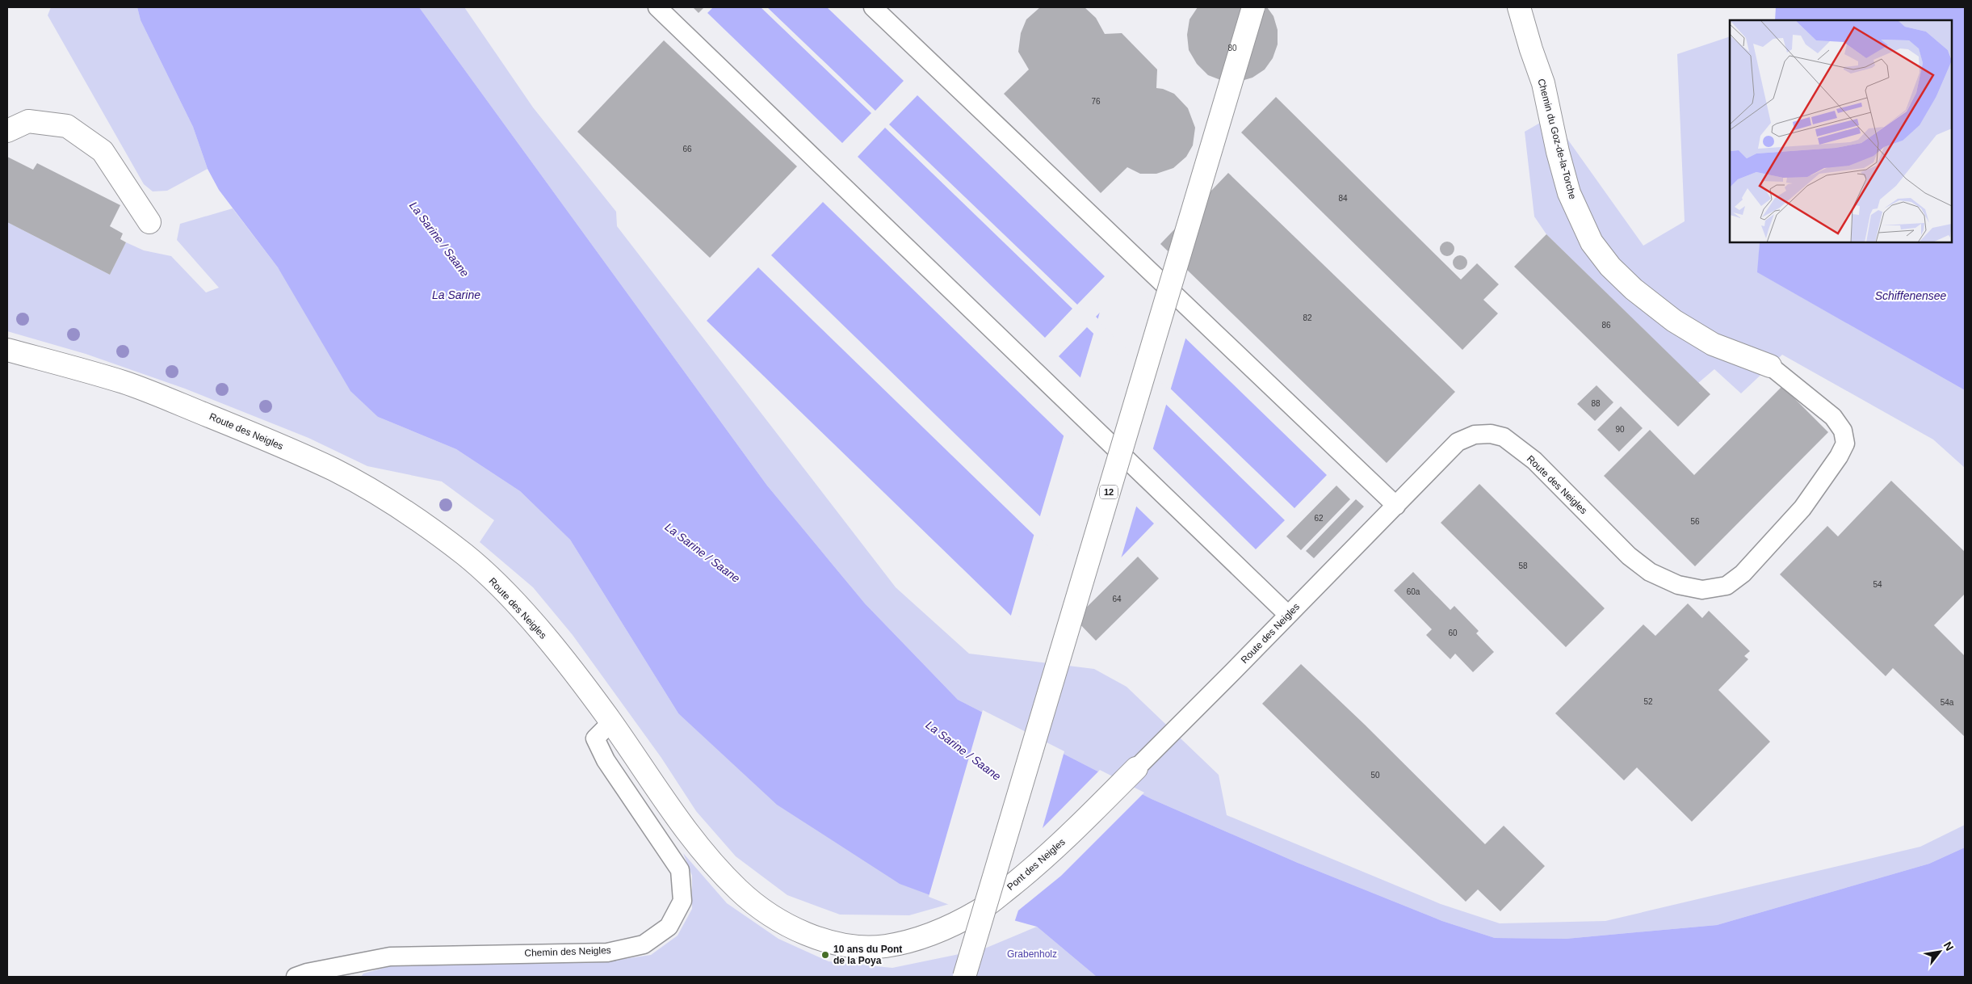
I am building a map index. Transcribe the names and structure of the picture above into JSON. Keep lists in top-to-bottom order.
{
  "streets": {
    "street": [
      "Chemin du Goz-de-la-Torche",
      "Route des Neigles",
      "12",
      "Pont des Neigles"
    ],
    "lane": ["Chemin des Neigles"]
  },
  "crossings": [
    ["Chemin du Goz-de-la-Torche", "Route des Neigles"],
    ["Route des Neigles", "Pont des Neigles"],
    ["Route des Neigles", "Chemin des Neigles"]
  ],
  "water": ["La Sarine / Saane", "La Sarine", "Schiffenensee"],
  "parks": ["Grabenholz"],
  "places": ["10 ans du Pont de la Poya"],
  "house_numbers": [
    "80",
    "76",
    "66",
    "84",
    "82",
    "86",
    "88",
    "90",
    "62",
    "56",
    "58",
    "54",
    "60a",
    "64",
    "60",
    "52",
    "54a",
    "50"
  ],
  "north": "top right"
}
